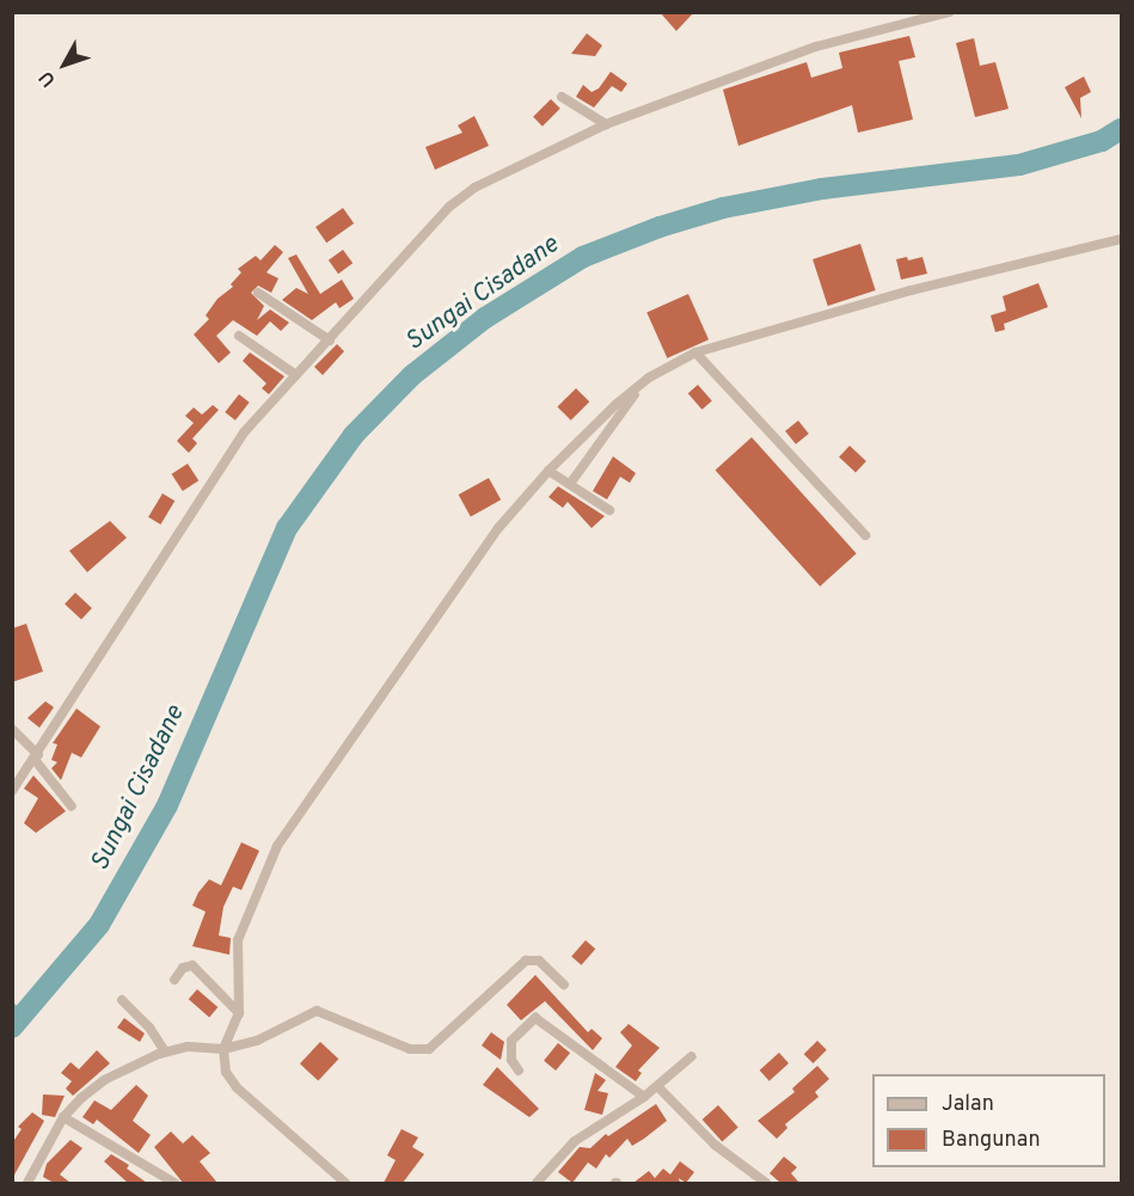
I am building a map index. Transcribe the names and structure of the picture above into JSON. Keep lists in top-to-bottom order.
{
  "water": ["Sungai Cisadane"],
  "legend": ["Jalan", "Bangunan"],
  "north": "bottom left"
}
